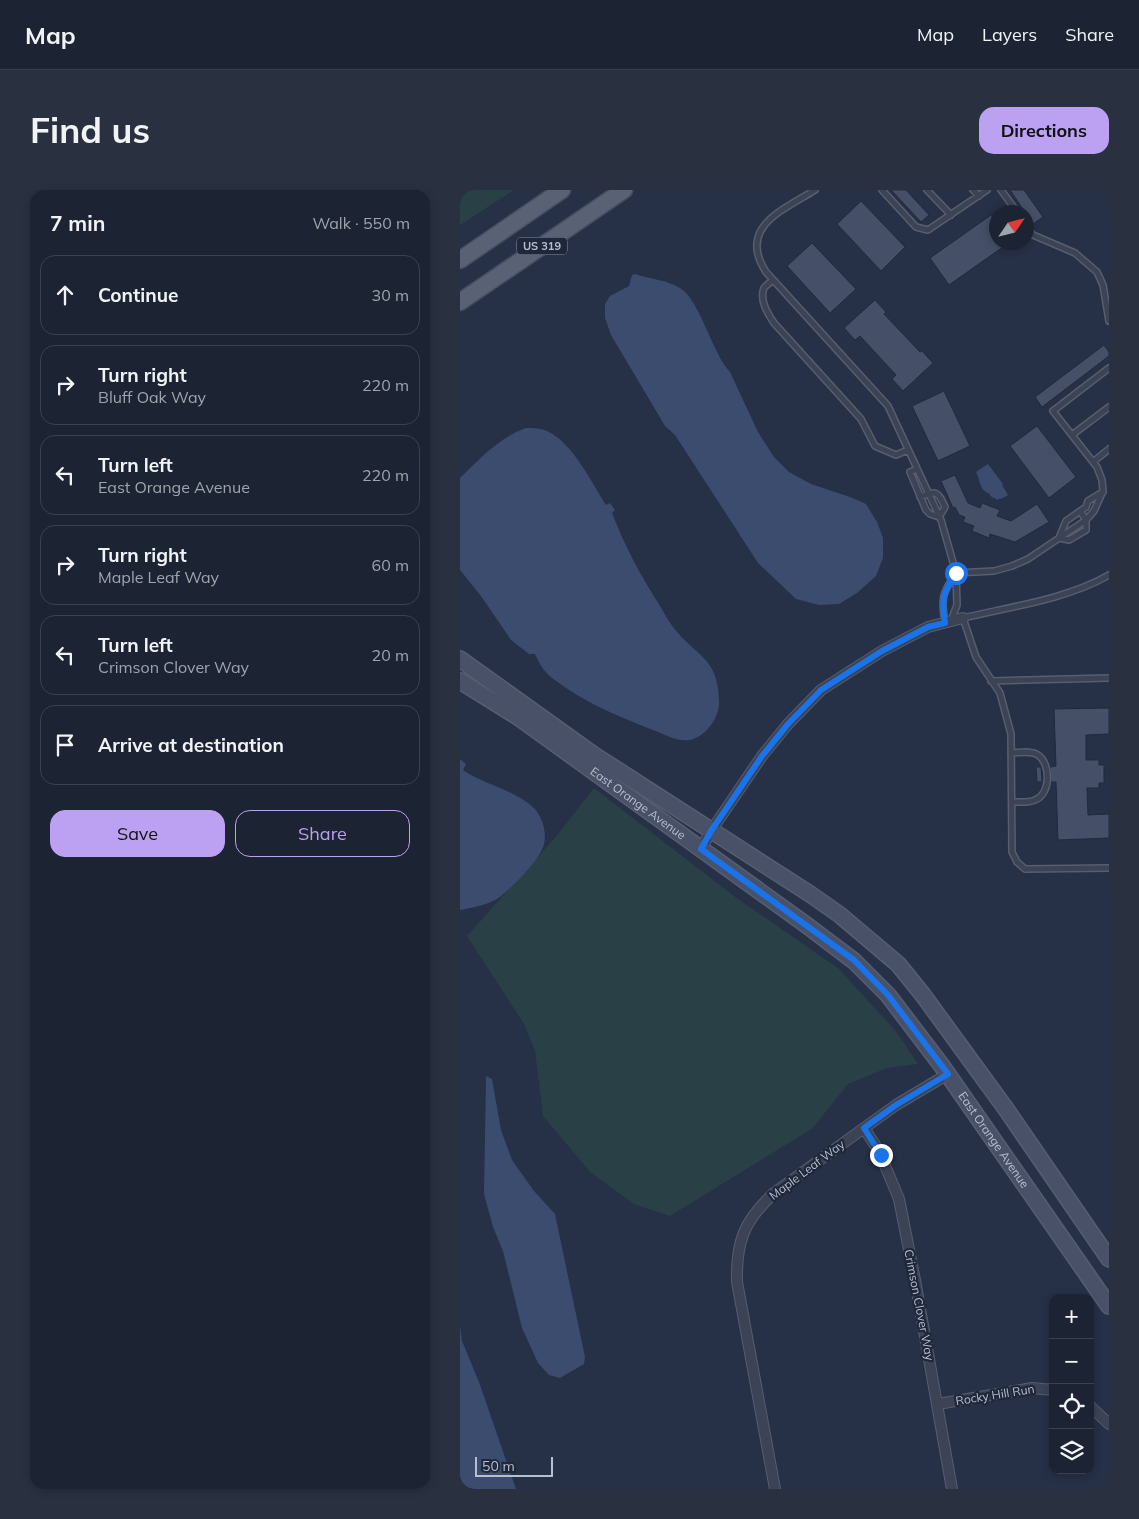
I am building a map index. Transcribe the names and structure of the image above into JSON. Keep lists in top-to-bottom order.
{
  "streets": {
    "main road": ["US 319"],
    "street": [
      "East Orange Avenue",
      "Maple Leaf Way",
      "Crimson Clover Way",
      "Rocky Hill Run"
    ]
  },
  "crossings": [
    ["East Orange Avenue", "Maple Leaf Way"],
    ["Maple Leaf Way", "Crimson Clover Way"],
    ["Crimson Clover Way", "Rocky Hill Run"]
  ],
  "scale_bar": "50 m",
  "north": "top right",
  "page": {
    "header": "Map",
    "nav": ["Map", "Layers", "Share"],
    "buttons": [
      "Directions",
      ["Save", "Share"]
    ],
    "title": "Find us",
    "heading": ["7 min", "Walk · 550 m"],
    "list": [
      ["Continue", "30 m"],
      ["Turn right", "Bluff Oak Way", "220 m"],
      ["Turn left", "East Orange Avenue", "220 m"],
      ["Turn right", "Maple Leaf Way", "60 m"],
      ["Turn left", "Crimson Clover Way", "20 m"],
      "Arrive at destination"
    ],
    "map_buttons": ["+", "−"],
    "scale": "50 m"
  }
}
